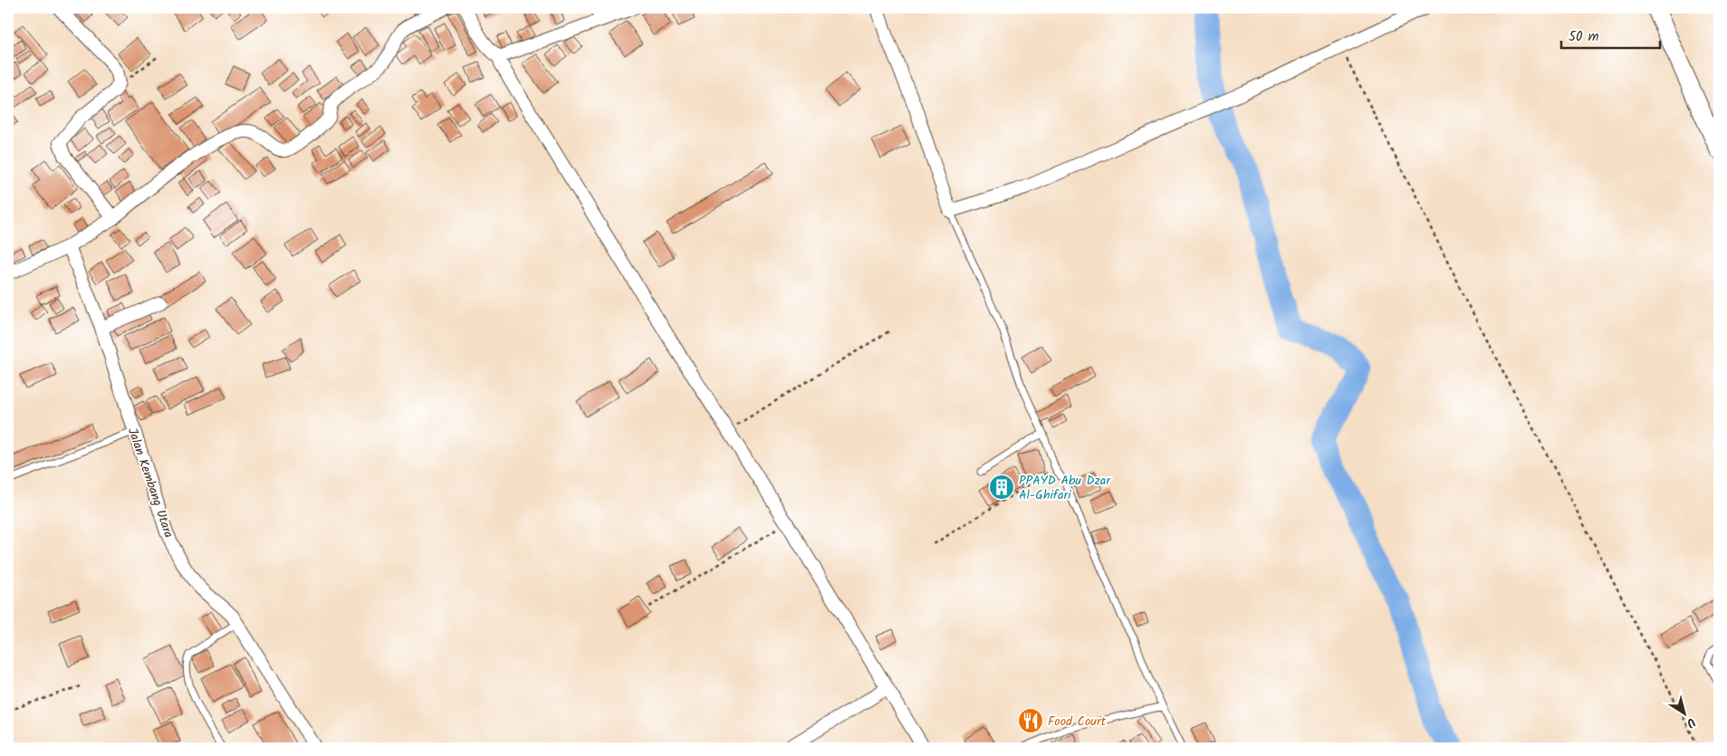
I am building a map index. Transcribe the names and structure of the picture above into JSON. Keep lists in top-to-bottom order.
{
  "streets": {
    "street": ["Jalan Kembang Utara"]
  },
  "places": {
    "building": ["PPAYD Abu Dzar Al-Ghifari"],
    "restaurant": ["Food Court"]
  },
  "scale_bar": "50 m",
  "north": "bottom right"
}
